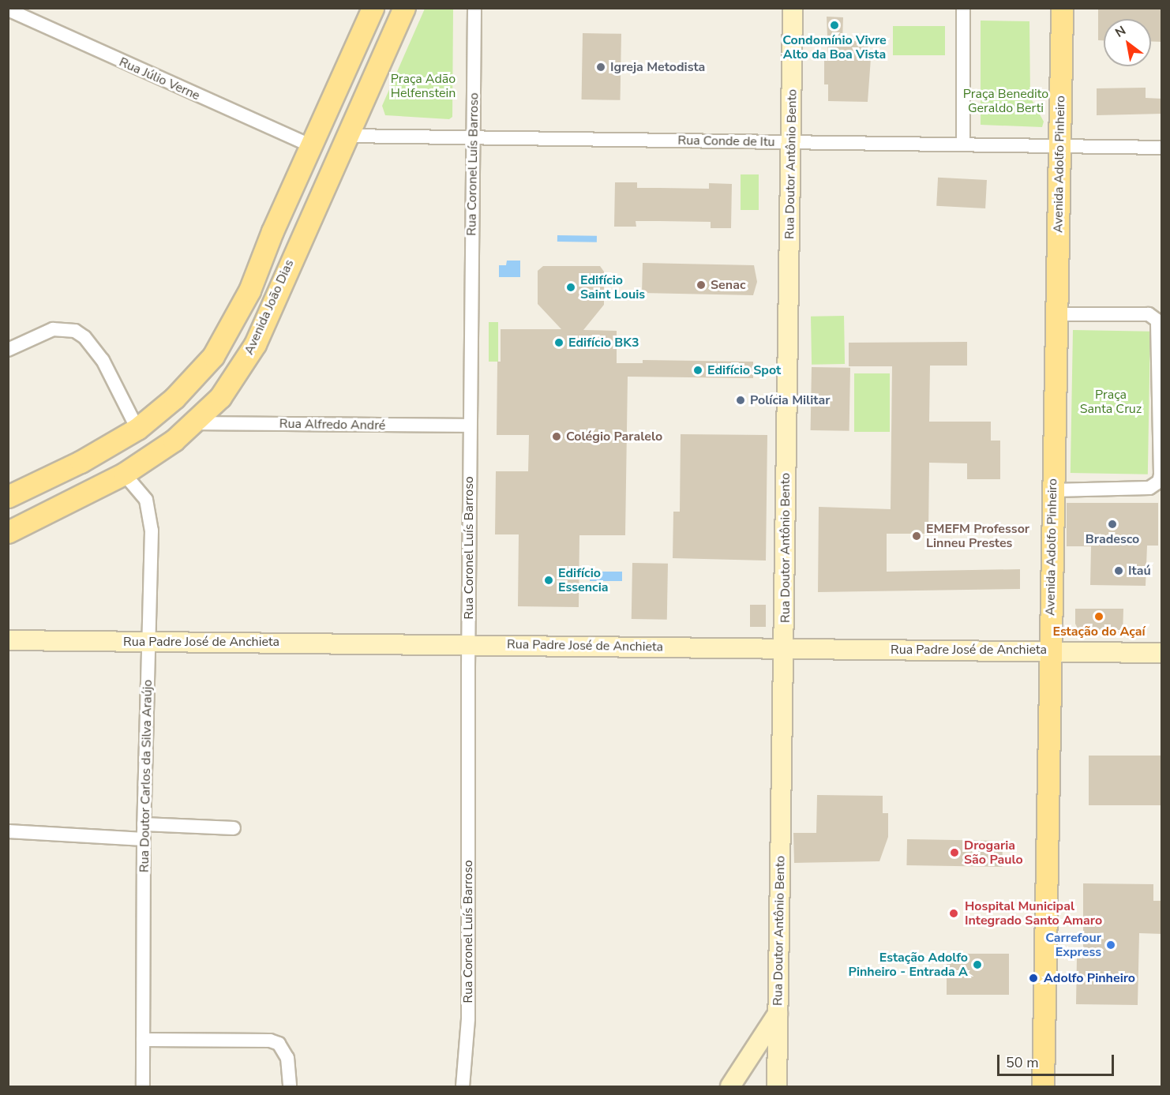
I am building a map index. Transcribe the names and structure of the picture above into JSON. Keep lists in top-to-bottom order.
{
  "streets": {
    "main road": ["Avenida Adolfo Pinheiro", "Avenida João Dias"],
    "street": [
      "Rua Júlio Verne",
      "Rua Conde de Itu",
      "Rua Coronel Luís Barroso",
      "Rua Doutor Antônio Bento",
      "Rua Alfredo André",
      "Rua Padre José de Anchieta",
      "Rua Doutor Carlos da Silva Araújo"
    ]
  },
  "crossings": [
    ["Rua Júlio Verne", "Avenida João Dias"],
    ["Rua Conde de Itu", "Rua Coronel Luís Barroso"],
    ["Rua Conde de Itu", "Rua Doutor Antônio Bento"],
    ["Rua Conde de Itu", "Avenida Adolfo Pinheiro"],
    ["Rua Conde de Itu", "Avenida João Dias"],
    ["Rua Coronel Luís Barroso", "Rua Alfredo André"],
    ["Rua Coronel Luís Barroso", "Rua Padre José de Anchieta"],
    ["Rua Doutor Antônio Bento", "Rua Padre José de Anchieta"],
    ["Avenida Adolfo Pinheiro", "Rua Padre José de Anchieta"],
    ["Avenida João Dias", "Rua Alfredo André"],
    ["Avenida João Dias", "Rua Doutor Carlos da Silva Araújo"],
    ["Rua Padre José de Anchieta", "Rua Doutor Carlos da Silva Araújo"]
  ],
  "parks": ["Praça Adão Helfenstein", "Praça Benedito Geraldo Berti", "Praça Santa Cruz"],
  "places": [
    "Condomínio Vivre Alto da Boa Vista",
    "Igreja Metodista",
    "Senac",
    "Edifício Saint Louis",
    "Edifício BK3",
    "Edifício Spot",
    "Polícia Militar",
    "Colégio Paralelo",
    "Bradesco",
    "EMEFM Professor Linneu Prestes",
    "Itaú",
    "Edifício Essencia",
    "Estação do Açaí",
    "Drogaria São Paulo",
    "Hospital Municipal Integrado Santo Amaro",
    "Carrefour Express",
    "Estação Adolfo Pinheiro - Entrada A",
    "Adolfo Pinheiro"
  ],
  "scale_bar": "50 m",
  "north": "top left"
}
